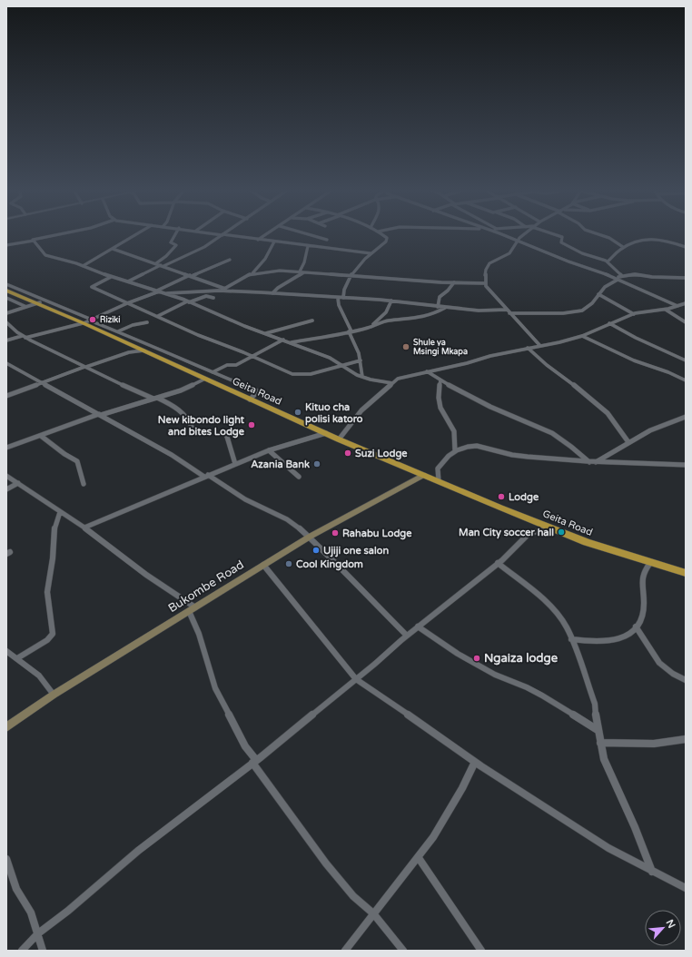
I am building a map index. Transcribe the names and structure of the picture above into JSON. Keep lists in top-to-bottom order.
{
  "streets": {
    "highway": ["Geita Road"],
    "main road": ["Bukombe Road"]
  },
  "crossings": [
    ["Geita Road", "Bukombe Road"]
  ],
  "places": [
    "Riziki",
    "Shule ya Msingi Mkapa",
    "Kituo cha polisi katoro",
    "New kibondo light and bites Lodge",
    "Suzi Lodge",
    "Azania Bank",
    "Lodge",
    "Man City soccer hall",
    "Rahabu Lodge",
    "Ujiji one salon",
    "Cool Kingdom",
    "Ngaiza lodge"
  ],
  "north": "top right"
}
